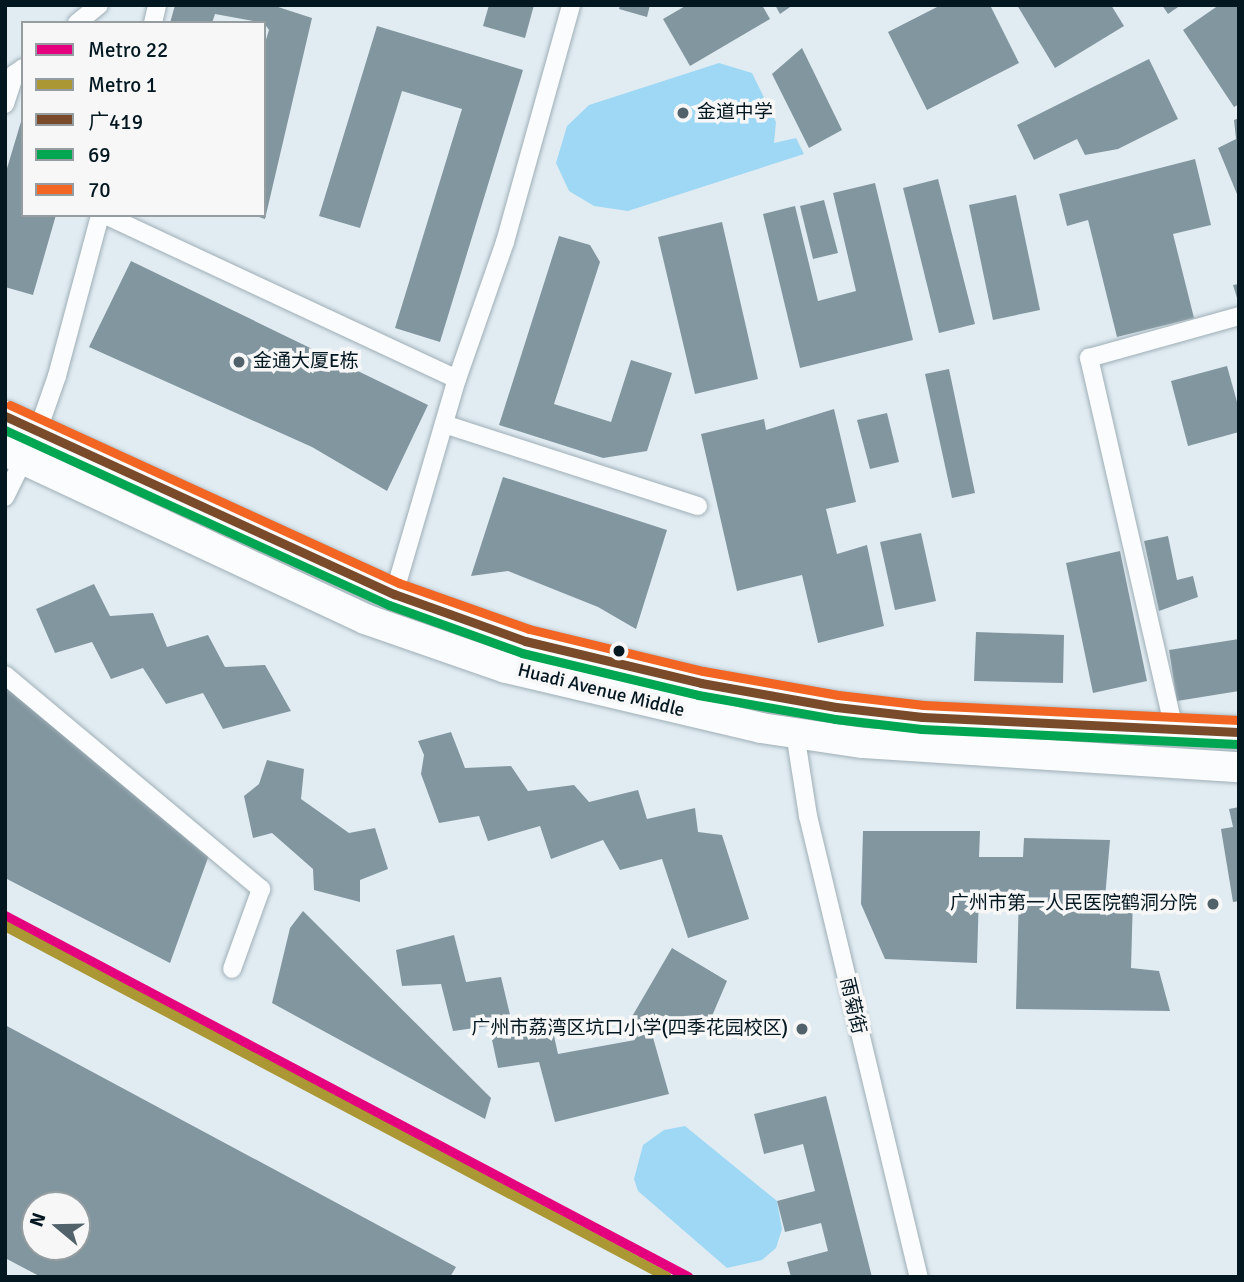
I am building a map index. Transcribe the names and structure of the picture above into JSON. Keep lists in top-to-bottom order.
{
  "streets": {
    "main road": ["Huadi Avenue Middle"],
    "street": ["雨菊街"]
  },
  "crossings": [
    ["Huadi Avenue Middle", "雨菊街"]
  ],
  "places": [
    "金道中学",
    "金通大厦E栋",
    "广州市第一人民医院鹤洞分院",
    "广州市荔湾区坑口小学(四季花园校区)"
  ],
  "lines": [
    "transit line 70",
    "transit line 广419",
    "transit line 69",
    "metro line 22",
    "metro line 1"
  ],
  "legend": [
    "Metro 22",
    "Metro 1",
    "广419",
    "69",
    "70"
  ],
  "north": "left"
}
